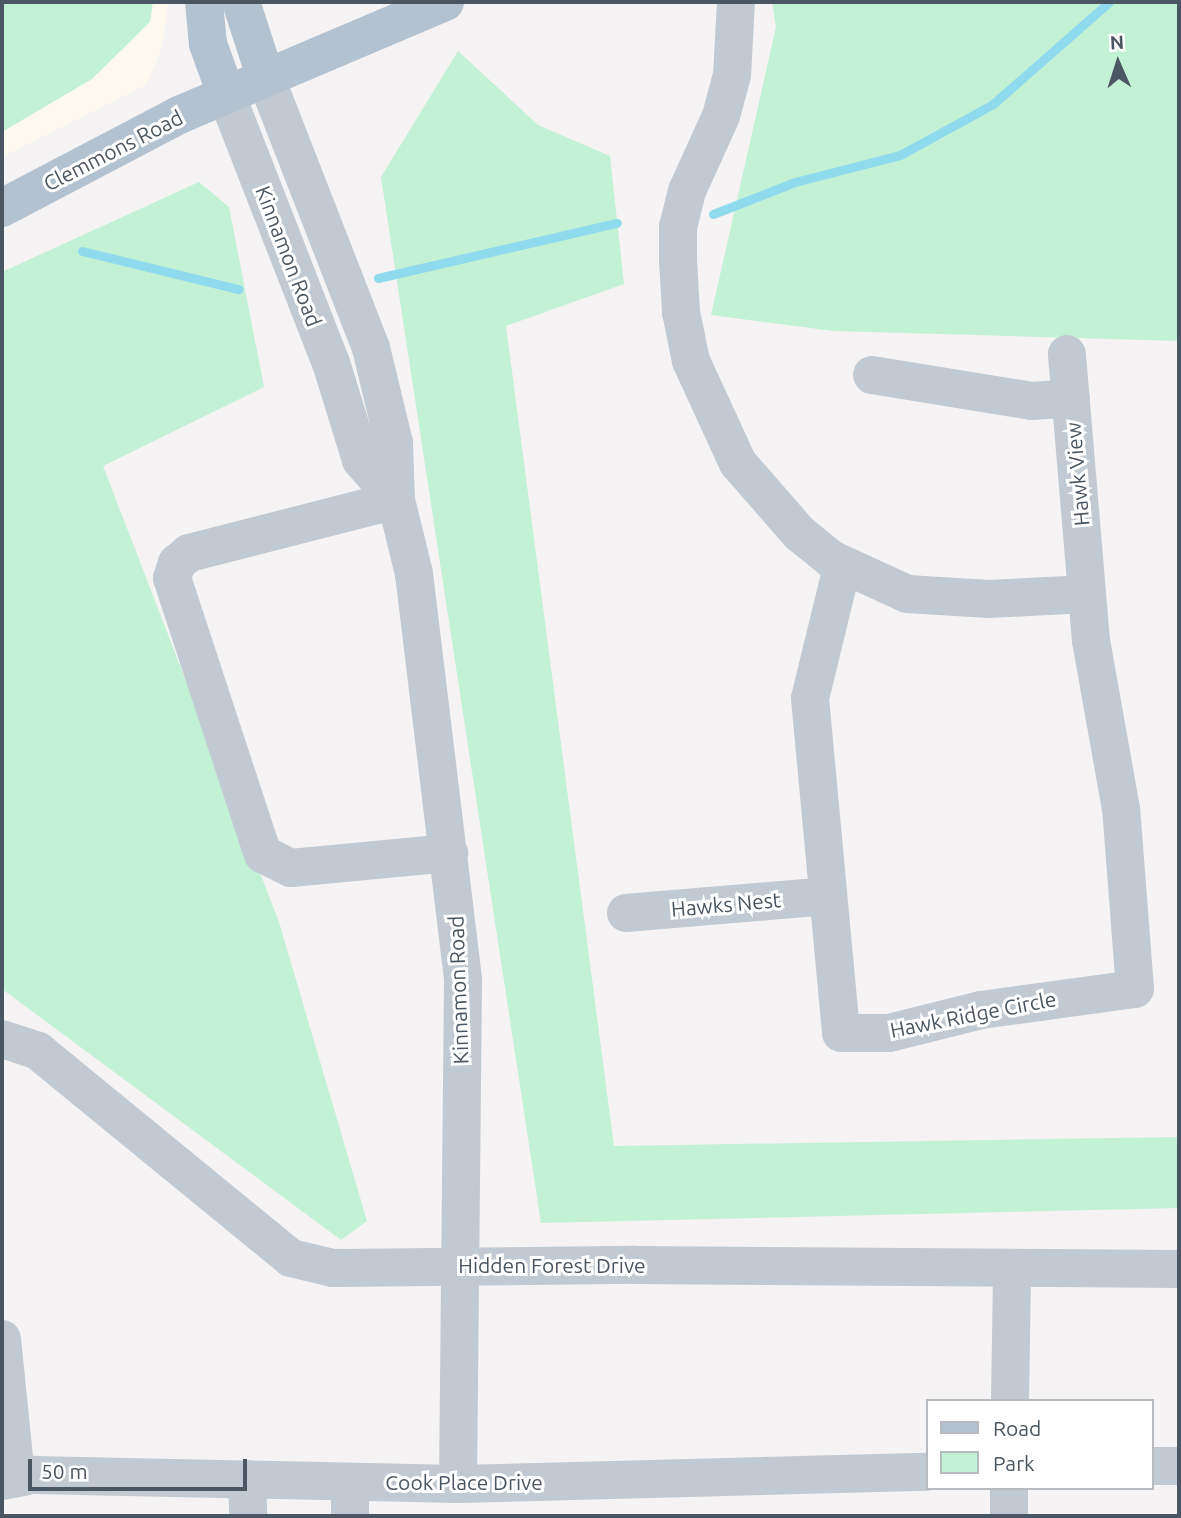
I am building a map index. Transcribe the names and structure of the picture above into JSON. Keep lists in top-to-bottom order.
{
  "streets": {
    "main road": ["Clemmons Road", "Kinnamon Road"],
    "street": [
      "Hawk View",
      "Hawks Nest",
      "Hawk Ridge Circle",
      "Hidden Forest Drive",
      "Cook Place Drive"
    ]
  },
  "crossings": [
    ["Clemmons Road", "Kinnamon Road"],
    ["Kinnamon Road", "Hidden Forest Drive"],
    ["Kinnamon Road", "Cook Place Drive"],
    ["Hawk View", "Hawk Ridge Circle"],
    ["Hawks Nest", "Hawk Ridge Circle"]
  ],
  "legend": ["Road", "Park"],
  "scale_bar": "50 m",
  "north": "top"
}
